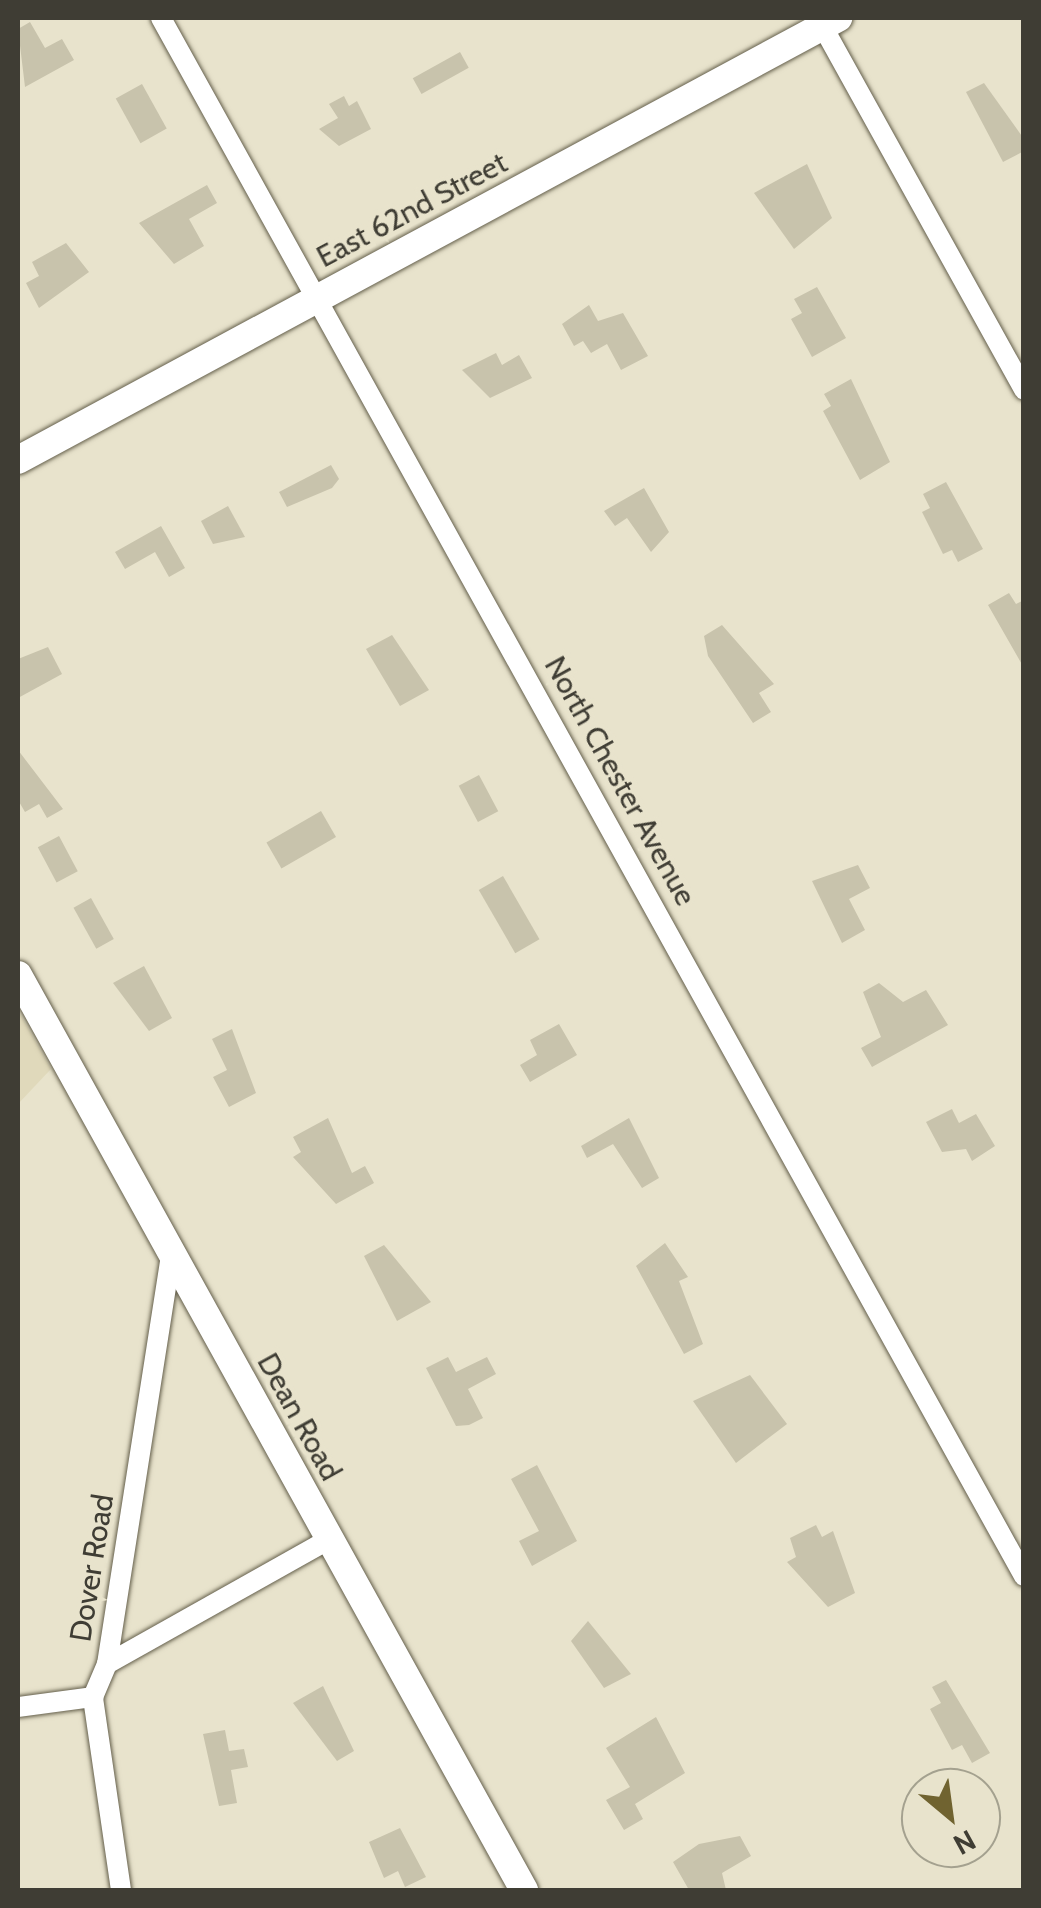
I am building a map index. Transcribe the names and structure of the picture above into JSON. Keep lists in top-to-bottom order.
{
  "streets": {
    "street": [
      "East 62nd Street",
      "North Chester Avenue",
      "Dean Road",
      "Dover Road"
    ]
  },
  "crossings": [
    ["East 62nd Street", "North Chester Avenue"],
    ["Dean Road", "Dover Road"]
  ],
  "north": "bottom right"
}
